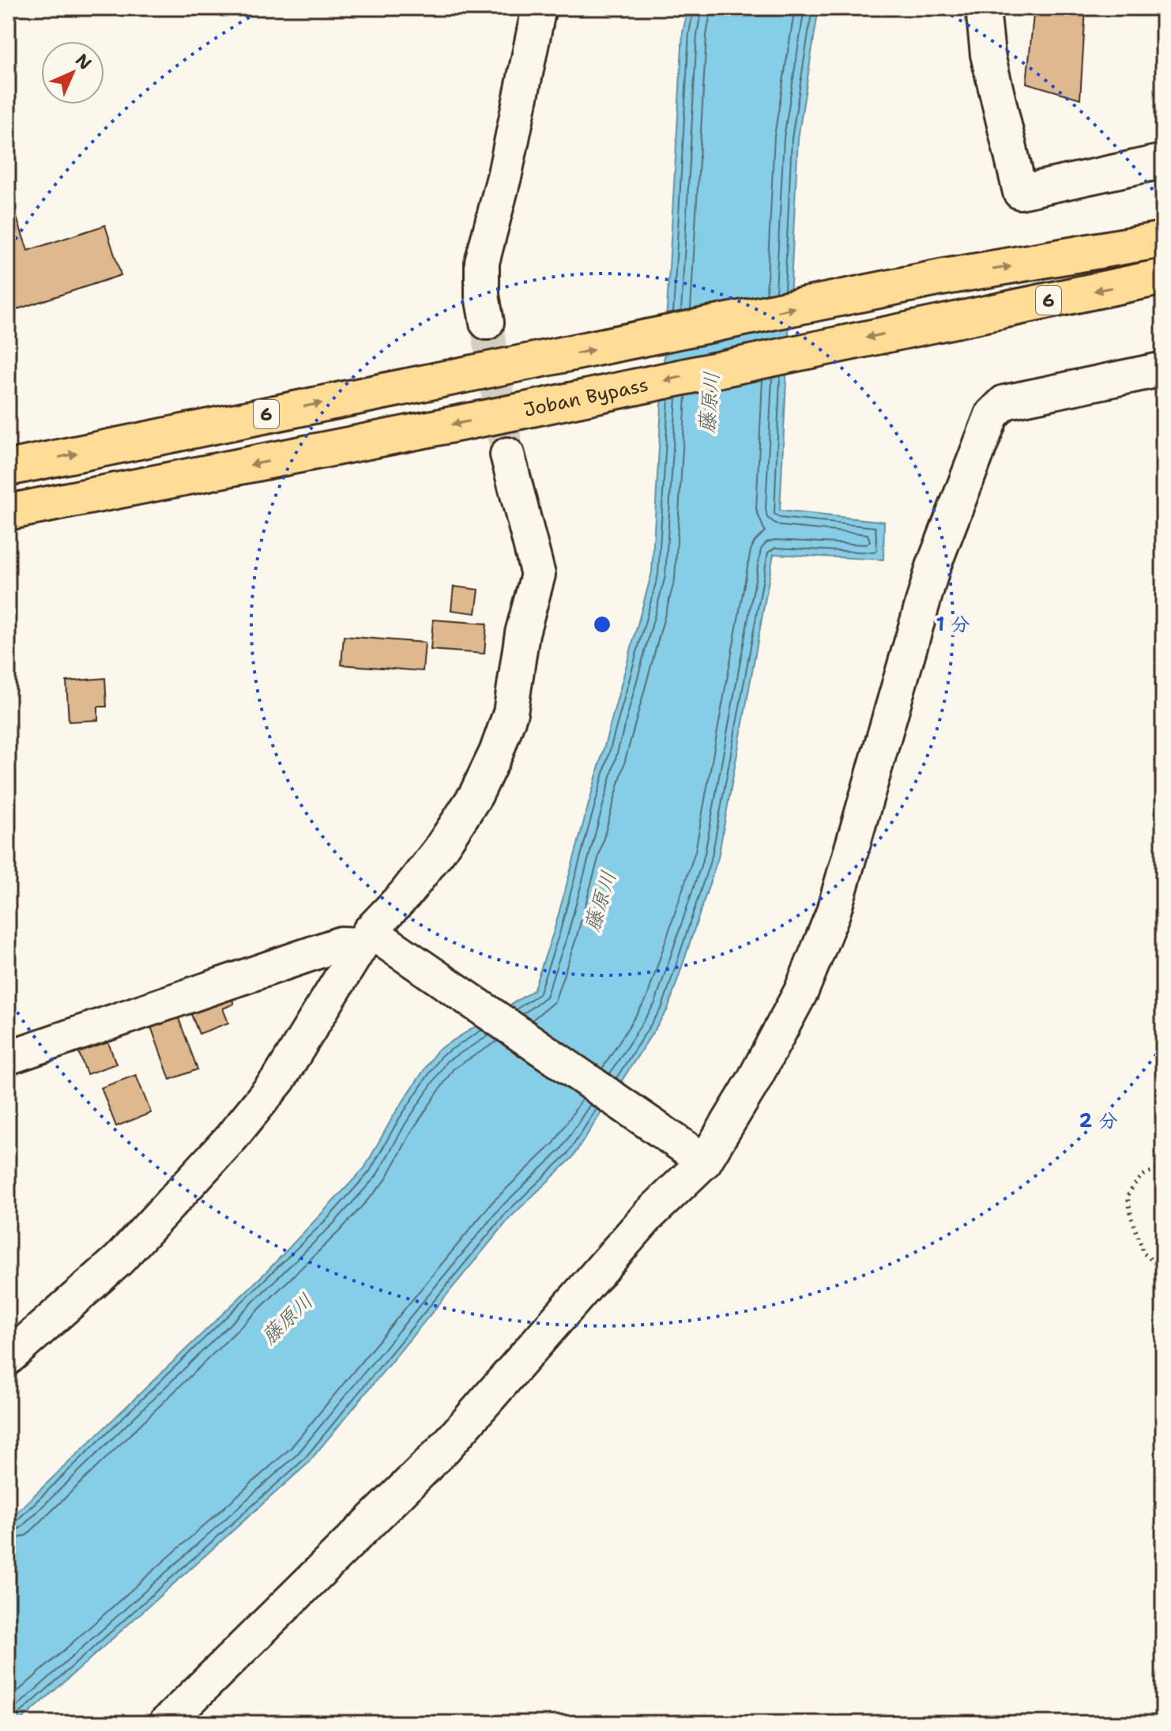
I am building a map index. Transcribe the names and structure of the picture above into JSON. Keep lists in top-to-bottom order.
{
  "streets": {
    "highway": ["6", "Joban Bypass"]
  },
  "water": ["藤原川"],
  "north": "top right",
  "rings": ["1 分", "2 分"]
}
